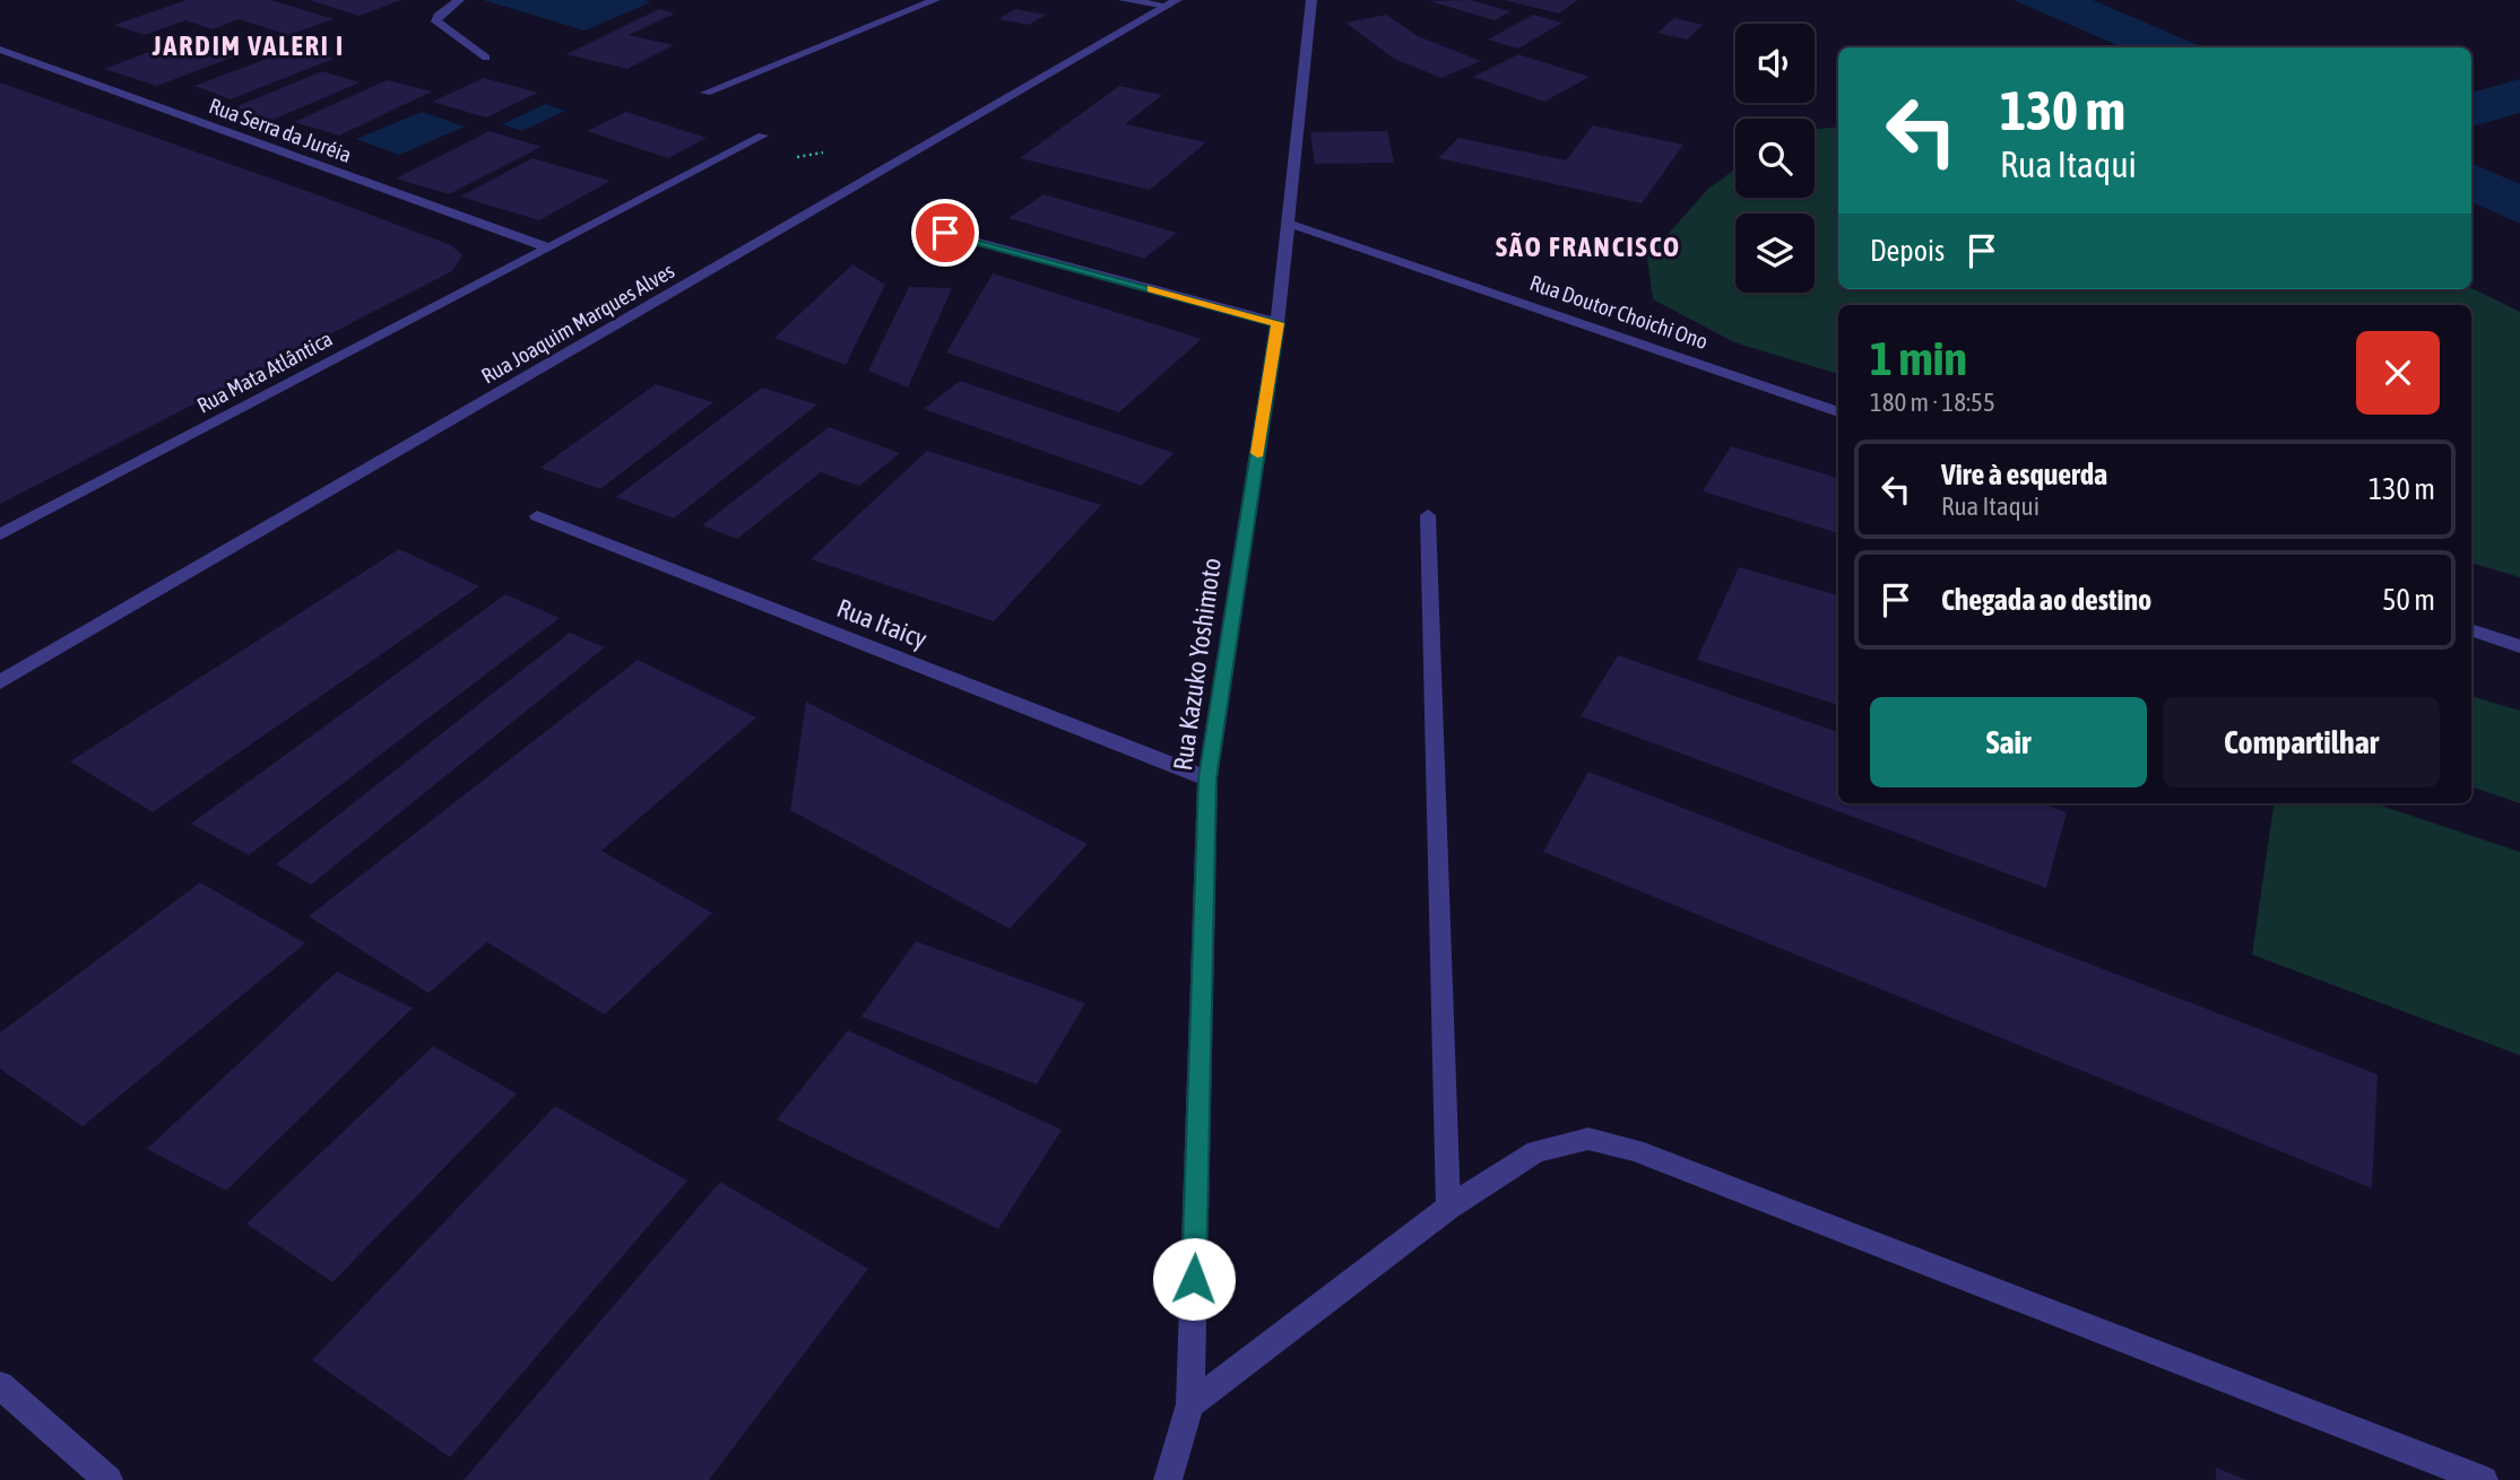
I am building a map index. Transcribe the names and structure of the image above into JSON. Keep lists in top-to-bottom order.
{
  "streets": {
    "street": [
      "Rua Serra da Juréia",
      "Rua Doutor Choichi Ono",
      "Rua Joaquim Marques Alves",
      "Rua Mata Atlântica",
      "Rua Itaicy",
      "Rua Kazuko Yoshimoto"
    ]
  },
  "crossings": [
    ["Rua Serra da Juréia", "Rua Mata Atlântica"],
    ["Rua Doutor Choichi Ono", "Rua Kazuko Yoshimoto"],
    ["Rua Itaicy", "Rua Kazuko Yoshimoto"]
  ],
  "districts": ["JARDIM VALERI I", "SÃO FRANCISCO"],
  "page": {
    "turn": ["130 m", "Rua Itaqui"],
    "then": "Depois",
    "heading": ["1 min", "180 m · 18:55"],
    "list": [
      {
        "name": "Vire à esquerda",
        "note": "Rua Itaqui",
        "value": "130 m"
      },
      {
        "name": "Chegada ao destino",
        "value": "50 m"
      }
    ],
    "buttons": ["Sair", "Compartilhar"]
  }
}
